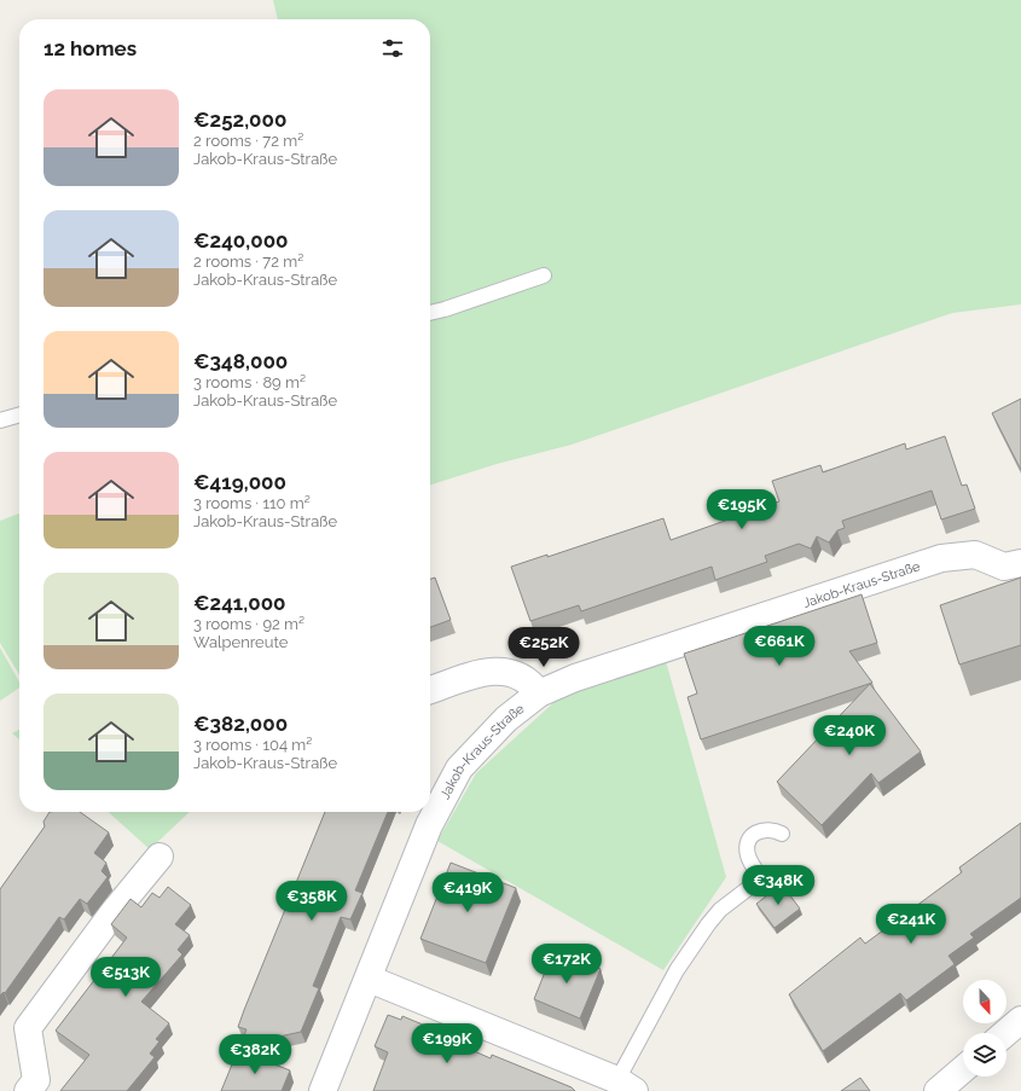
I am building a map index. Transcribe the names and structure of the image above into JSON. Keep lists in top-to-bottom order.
{
  "streets": {
    "street": ["Jakob-Kraus-Straße"]
  },
  "north": "bottom",
  "page": {
    "heading": "12 homes",
    "list": [
      {
        "name": "€252,000",
        "note": "2 rooms · 72 m² · Jakob-Kraus-Straße"
      },
      {
        "name": "€240,000",
        "note": "2 rooms · 72 m² · Jakob-Kraus-Straße"
      },
      {
        "name": "€348,000",
        "note": "3 rooms · 89 m² · Jakob-Kraus-Straße"
      },
      {
        "name": "€419,000",
        "note": "3 rooms · 110 m² · Jakob-Kraus-Straße"
      },
      {
        "name": "€241,000",
        "note": "3 rooms · 92 m² · Walpenreute"
      },
      {
        "name": "€382,000",
        "note": "3 rooms · 104 m² · Jakob-Kraus-Straße"
      }
    ],
    "price": [
      "€195K",
      "€661K",
      "€252K",
      "€240K",
      "€348K",
      "€419K",
      "€358K",
      "€241K",
      "€172K",
      "€513K",
      "€199K",
      "€382K"
    ]
  }
}
